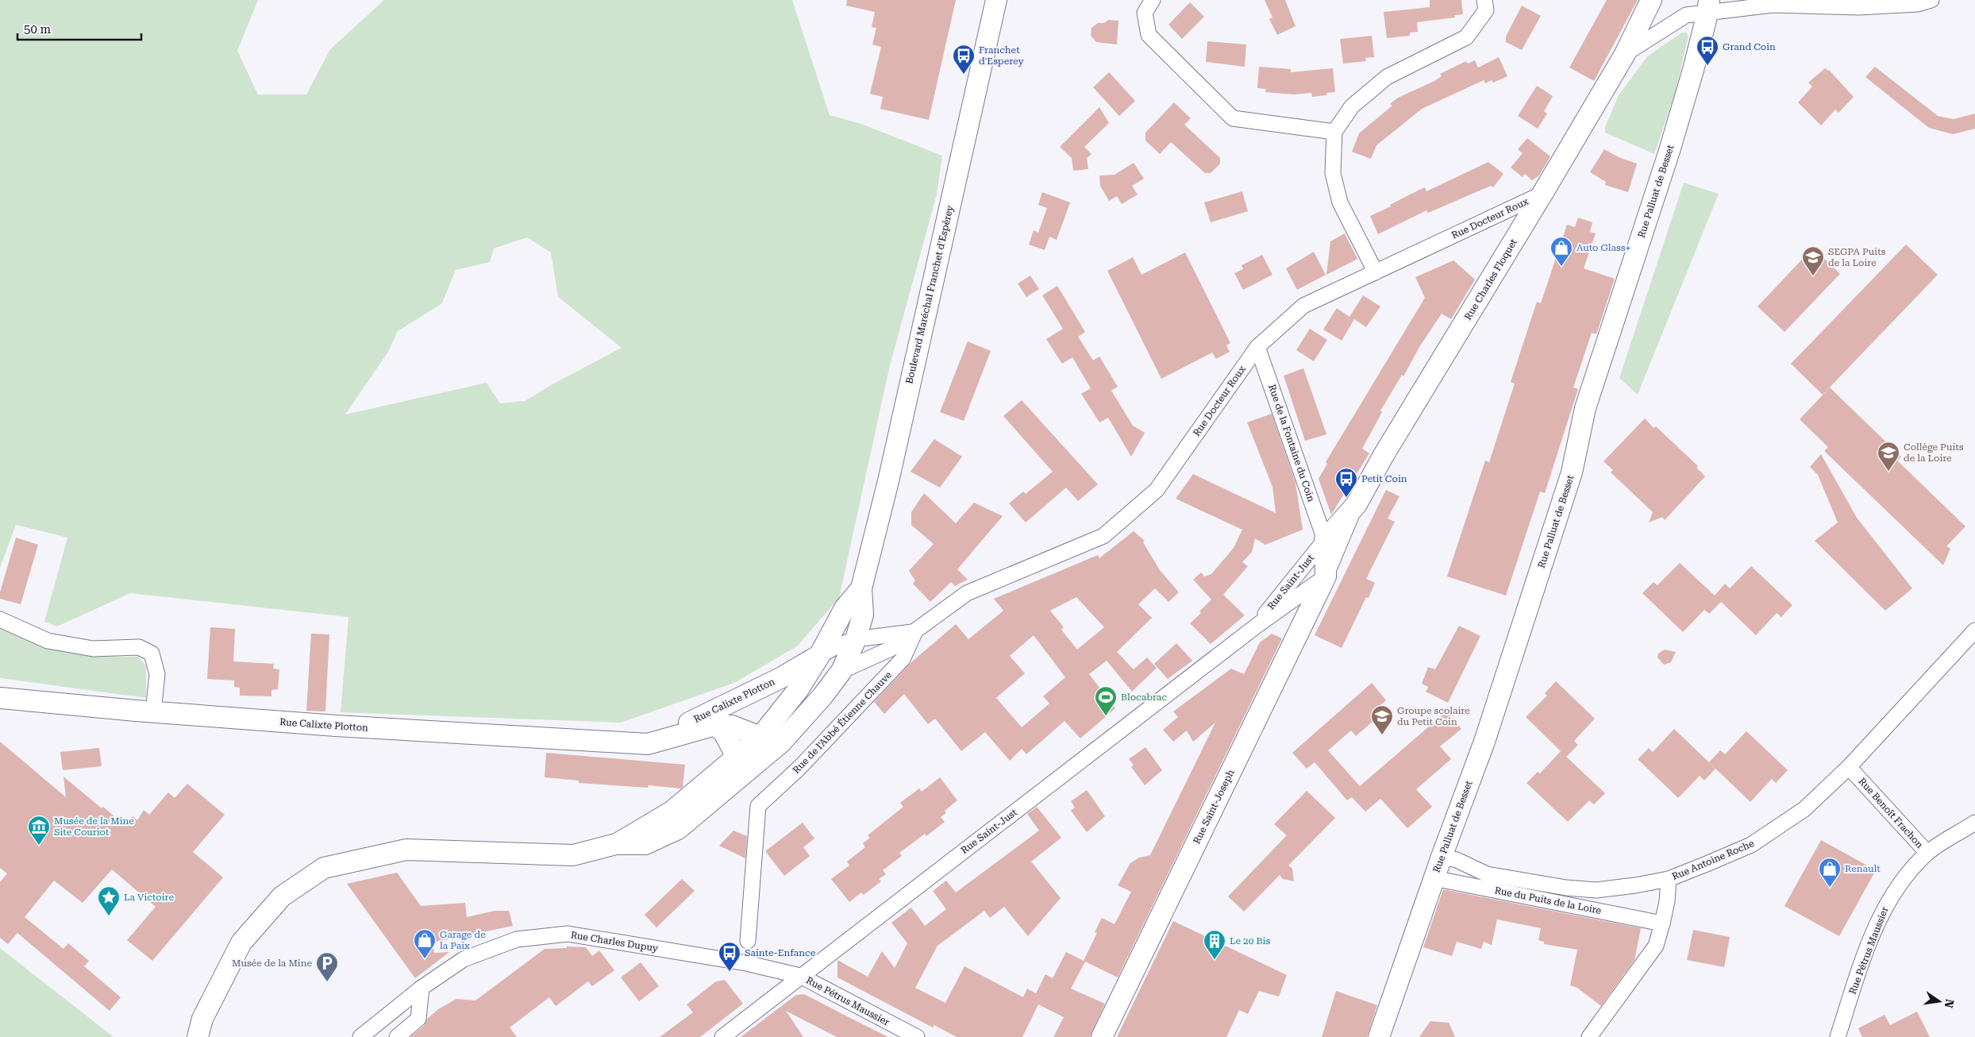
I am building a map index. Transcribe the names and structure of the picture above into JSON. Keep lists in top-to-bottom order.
{
  "streets": {
    "main road": [
      "Rue Palluat de Besset",
      "Rue Charles Floquet",
      "Boulevard Maréchal Franchet d'Espèrey",
      "Rue Calixte Plotton",
      "Rue Saint-Joseph"
    ],
    "street": [
      "Rue Docteur Roux",
      "Rue de la Fontaine du Coin",
      "Rue Saint-Just",
      "Rue de l'Abbé Étienne Chauve",
      "Rue Benoît Frachon",
      "Rue Antoine Roche",
      "Rue du Puits de la Loire",
      "Rue Charles Dupuy",
      "Rue Pétrus Maussier"
    ]
  },
  "crossings": [
    ["Rue Palluat de Besset", "Rue Charles Floquet"],
    ["Rue Palluat de Besset", "Rue Antoine Roche"],
    ["Rue Palluat de Besset", "Rue du Puits de la Loire"],
    ["Rue Docteur Roux", "Rue Charles Floquet"],
    ["Rue Docteur Roux", "Boulevard Maréchal Franchet d'Espèrey"],
    ["Rue Docteur Roux", "Rue de la Fontaine du Coin"],
    ["Rue Docteur Roux", "Rue Calixte Plotton"],
    ["Rue Docteur Roux", "Rue de l'Abbé Étienne Chauve"],
    ["Rue Charles Floquet", "Rue de la Fontaine du Coin"],
    ["Rue Charles Floquet", "Rue Saint-Just"],
    ["Rue Charles Floquet", "Rue Saint-Joseph"],
    ["Boulevard Maréchal Franchet d'Espèrey", "Rue Calixte Plotton"],
    ["Rue de la Fontaine du Coin", "Rue Saint-Just"],
    ["Rue Saint-Just", "Rue Saint-Joseph"],
    ["Rue Saint-Just", "Rue Charles Dupuy"],
    ["Rue Saint-Just", "Rue Pétrus Maussier"],
    ["Rue Benoît Frachon", "Rue Antoine Roche"],
    ["Rue Benoît Frachon", "Rue Pétrus Maussier"],
    ["Rue Charles Dupuy", "Rue Pétrus Maussier"]
  ],
  "places": {
    "bus stop": [
      "Grand Coin",
      "Franchet d'Esperey",
      "Petit Coin",
      "Sainte-Enfance"
    ],
    "shop": ["Auto Glass+", "Renault", "Garage de la Paix"],
    "school or university": ["SEGPA Puits de la Loire", "Collège Puits de la Loire", "Groupe scolaire du Petit Coin"],
    "sports": ["Blocabrac"],
    "museum": ["Musée de la Mine Site Couriot"],
    "place": ["La Victoire"],
    "building": ["Le 20 Bis"],
    "parking": ["Musée de la Mine"]
  },
  "scale_bar": "50 m",
  "north": "right"
}
